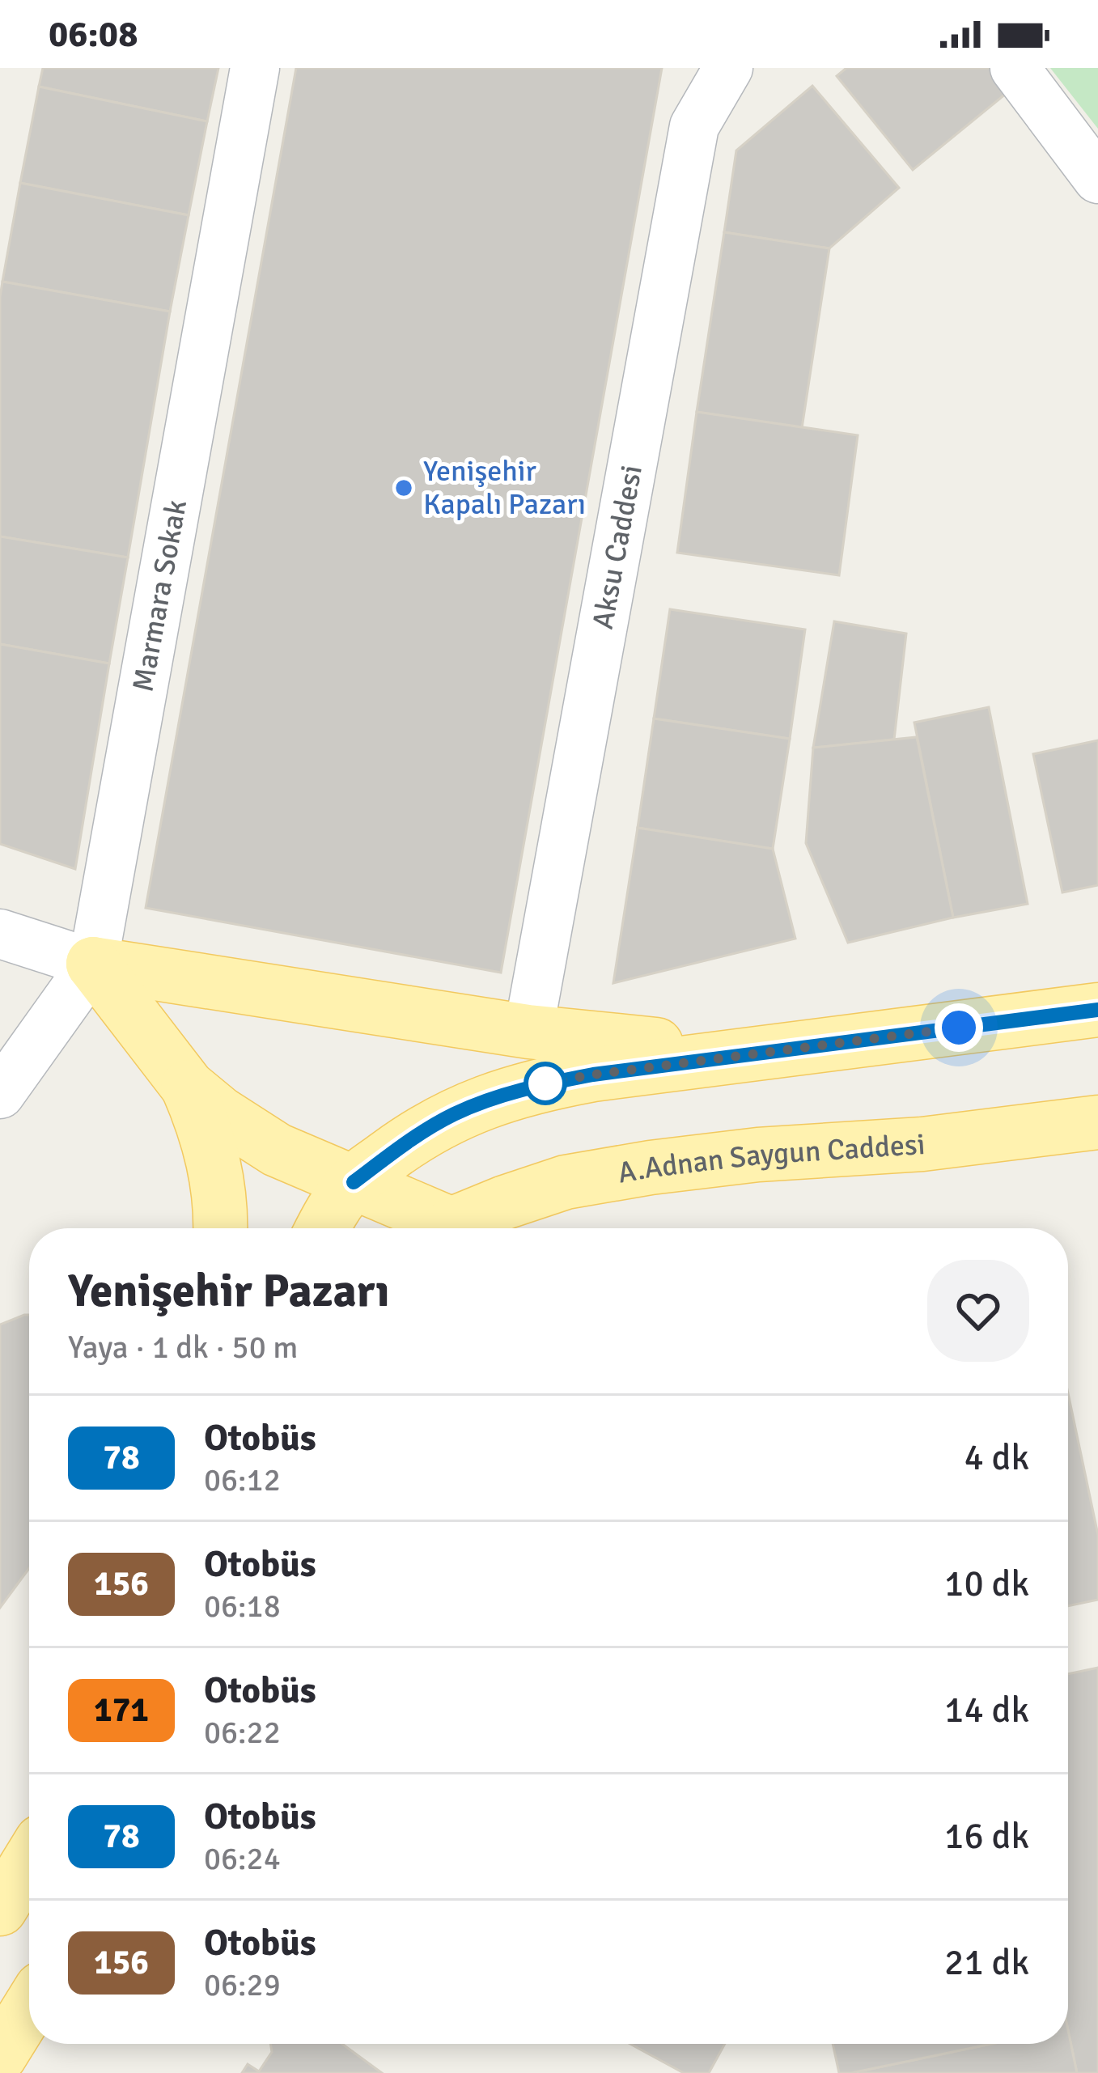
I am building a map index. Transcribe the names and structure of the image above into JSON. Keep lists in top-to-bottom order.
{
  "streets": {
    "main road": ["A.Adnan Saygun Caddesi"],
    "street": ["Aksu Caddesi", "Marmara Sokak"]
  },
  "places": ["Yenişehir Kapalı Pazarı"],
  "lines": ["bus line 78"],
  "page": {
    "status": "06:08",
    "heading": ["Yenişehir Pazarı", "Yaya · 1 dk · 50 m"],
    "list": [
      {
        "mark": "78",
        "name": "Otobüs",
        "note": "06:12",
        "value": "4 dk"
      },
      {
        "mark": "156",
        "name": "Otobüs",
        "note": "06:18",
        "value": "10 dk"
      },
      {
        "mark": "171",
        "name": "Otobüs",
        "note": "06:22",
        "value": "14 dk"
      },
      {
        "mark": "78",
        "name": "Otobüs",
        "note": "06:24",
        "value": "16 dk"
      },
      {
        "mark": "156",
        "name": "Otobüs",
        "note": "06:29",
        "value": "21 dk"
      }
    ]
  }
}
